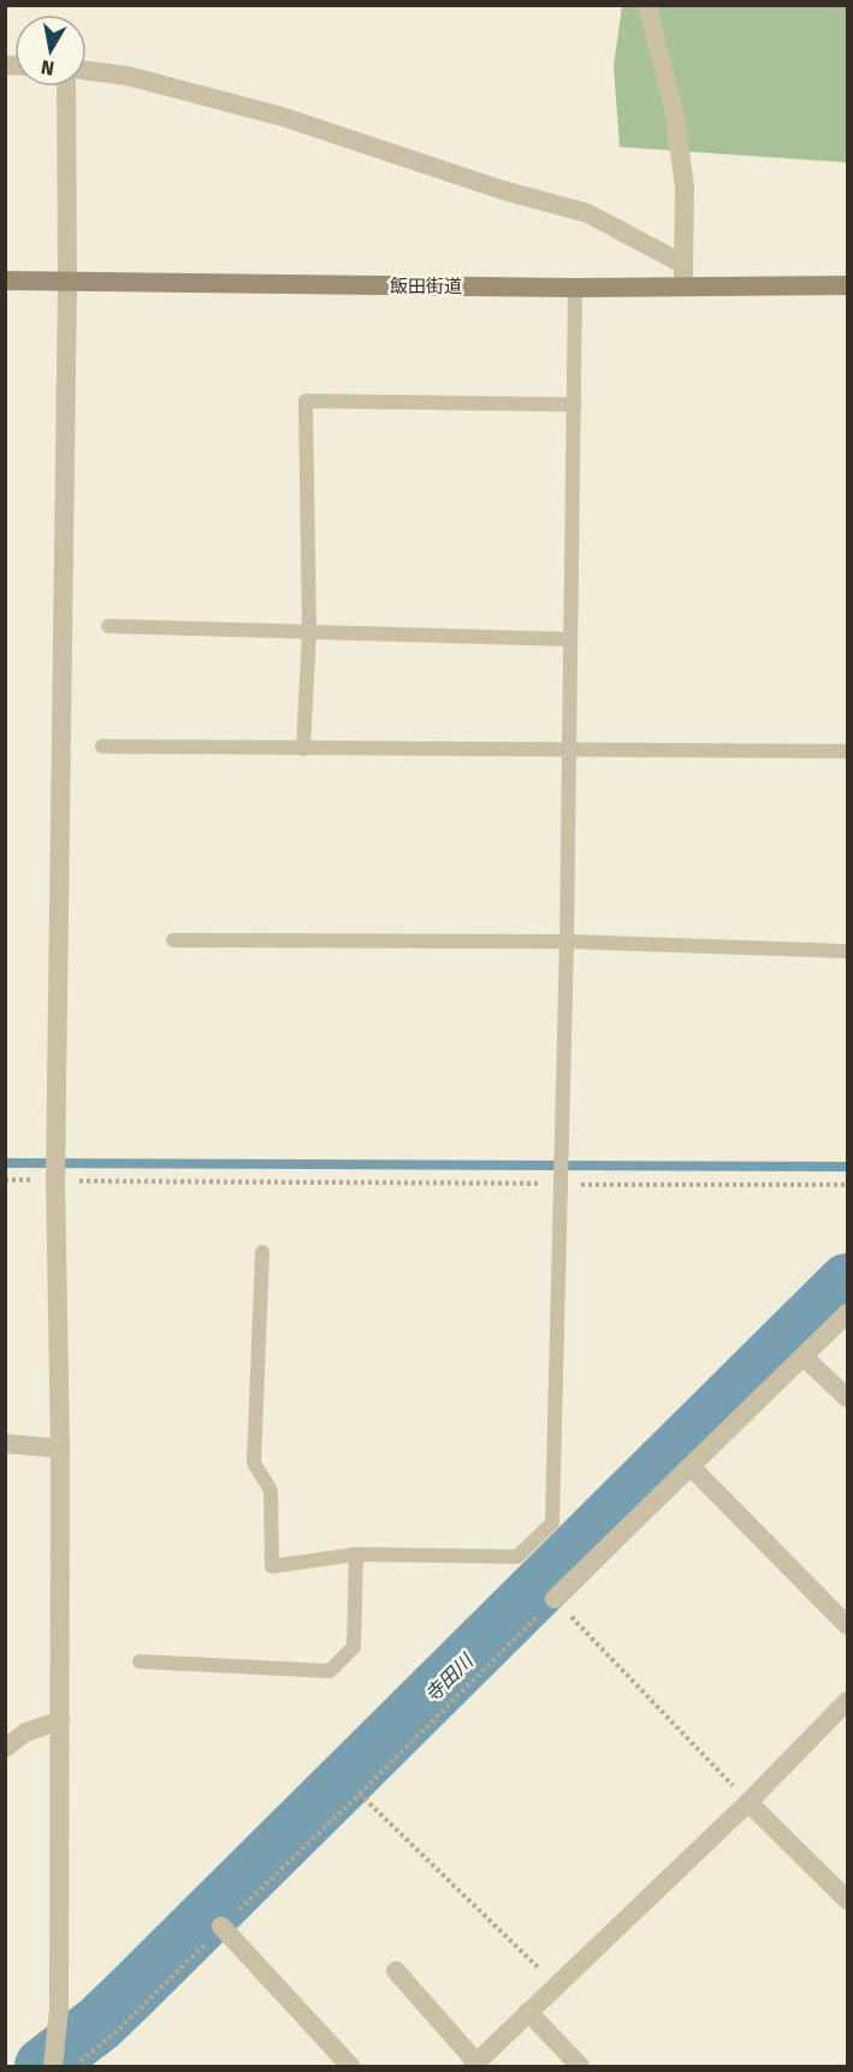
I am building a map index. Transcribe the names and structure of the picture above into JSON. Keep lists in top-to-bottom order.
{
  "streets": {
    "main road": ["飯田街道"]
  },
  "water": ["寺田川"],
  "north": "bottom"
}
